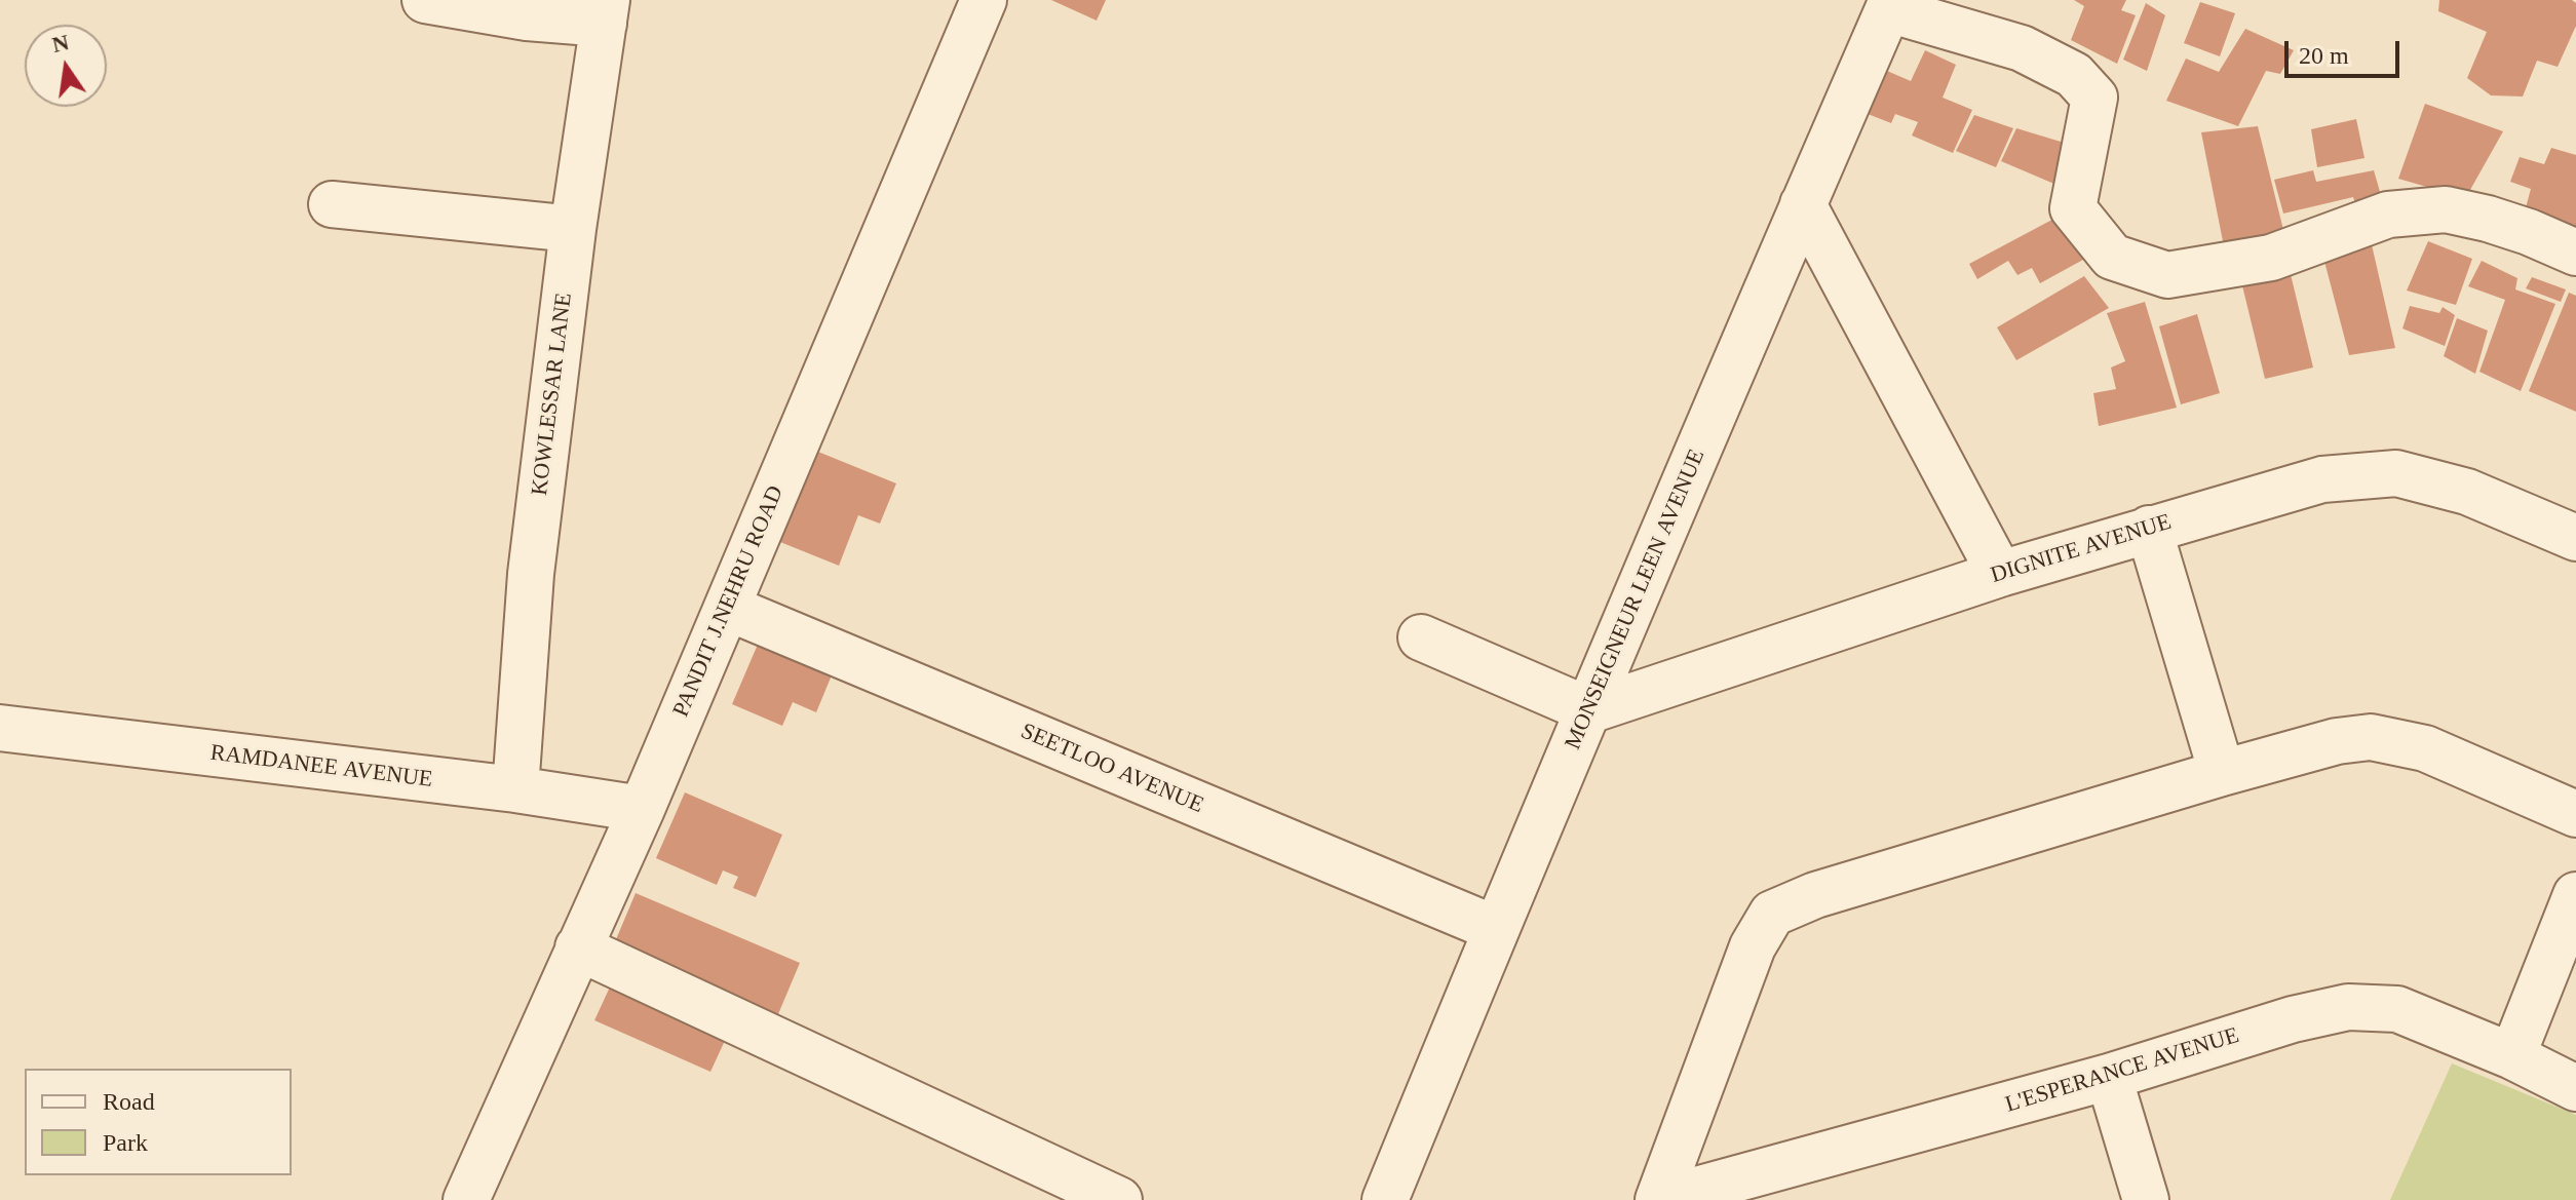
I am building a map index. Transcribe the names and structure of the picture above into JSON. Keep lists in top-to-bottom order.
{
  "streets": {
    "street": [
      "KOWLESSAR LANE",
      "DIGNITE AVENUE",
      "MONSEIGNEUR LEEN AVENUE",
      "PANDIT J.NEHRU ROAD",
      "RAMDANEE AVENUE",
      "SEETLOO AVENUE",
      "L'ESPERANCE AVENUE"
    ]
  },
  "crossings": [
    ["KOWLESSAR LANE", "RAMDANEE AVENUE"],
    ["DIGNITE AVENUE", "MONSEIGNEUR LEEN AVENUE"],
    ["MONSEIGNEUR LEEN AVENUE", "SEETLOO AVENUE"],
    ["PANDIT J.NEHRU ROAD", "RAMDANEE AVENUE"],
    ["PANDIT J.NEHRU ROAD", "SEETLOO AVENUE"]
  ],
  "legend": ["Road", "Park"],
  "scale_bar": "20 m",
  "north": "top"
}
